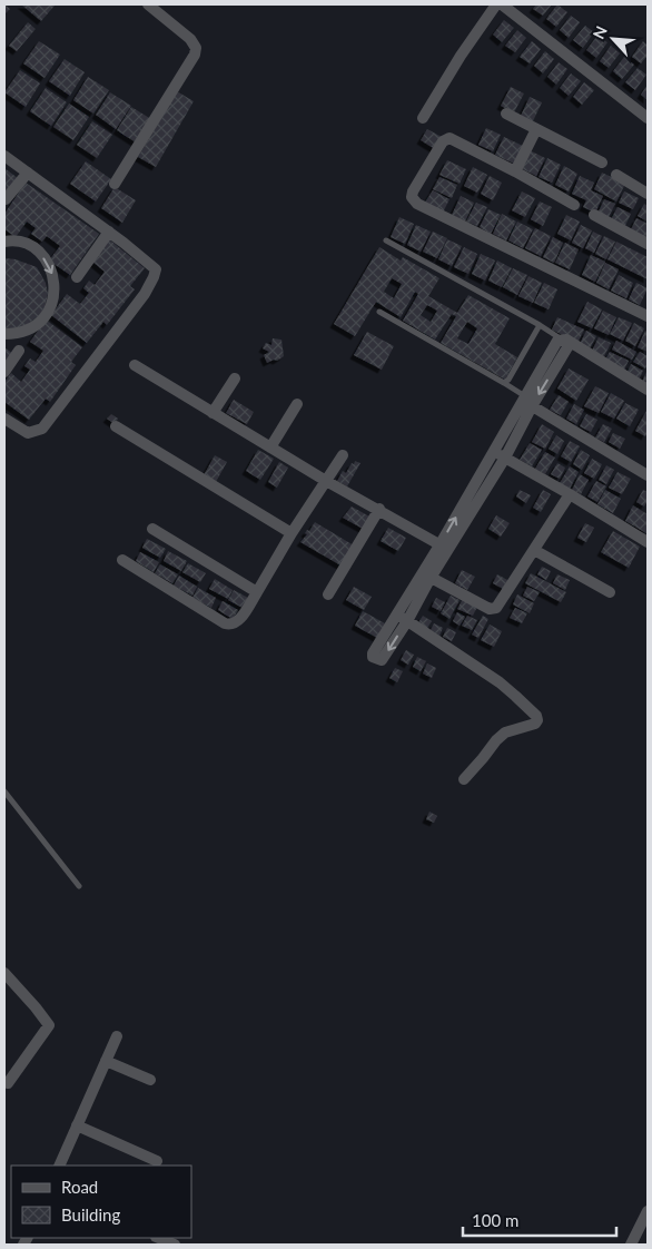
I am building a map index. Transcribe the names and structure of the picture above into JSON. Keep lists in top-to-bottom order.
{
  "legend": ["Road", "Building"],
  "scale_bar": "100 m",
  "north": "top left"
}
